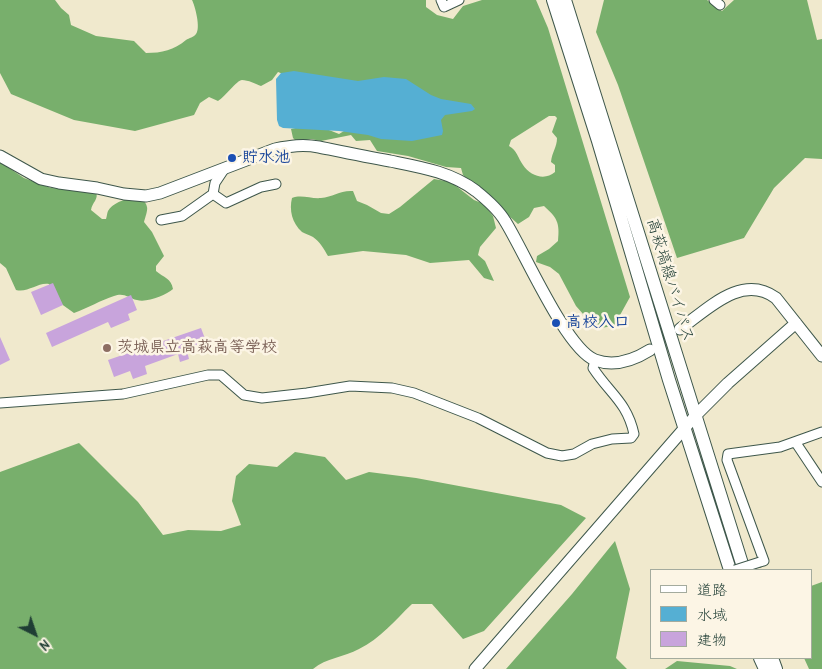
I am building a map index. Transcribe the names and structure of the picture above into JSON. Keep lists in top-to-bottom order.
{
  "streets": {
    "main road": ["高萩塙線バイパス"]
  },
  "places": ["貯水池", "高校入口", "茨城県立高萩高等学校"],
  "legend": ["道路", "水域", "建物"],
  "north": "bottom right"
}
